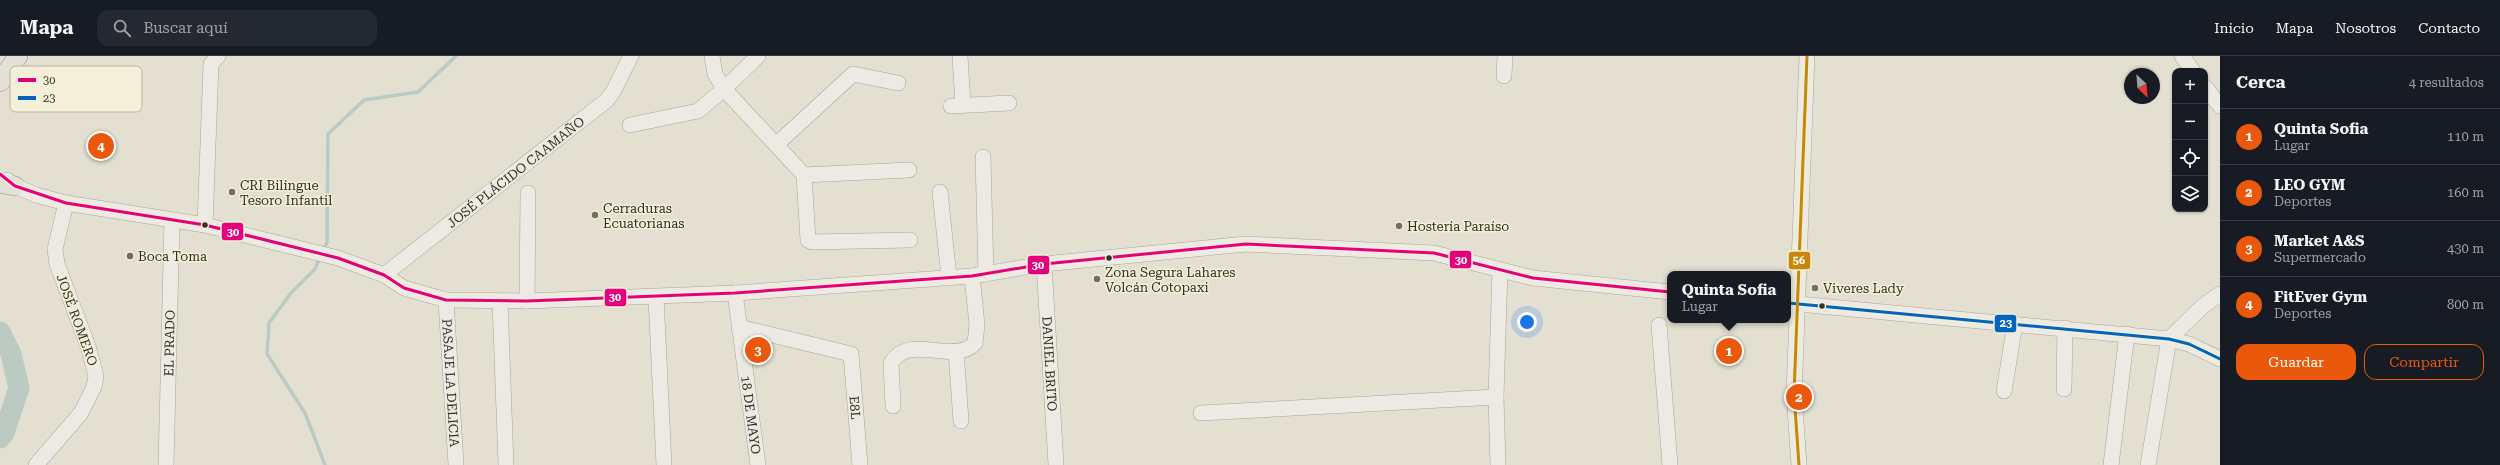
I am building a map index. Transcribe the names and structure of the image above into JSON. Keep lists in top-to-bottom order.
{
  "streets": {
    "street": [
      "JOSÉ PLÁCIDO CAAMAÑO",
      "JOSÉ ROMERO",
      "EL PRADO",
      "DANIEL BRITO",
      "PASAJE LA DELICIA",
      "E8L",
      "18 DE MAYO"
    ]
  },
  "crossings": [
    ["E8L", "18 DE MAYO"]
  ],
  "places": [
    "CRI Bilingue Tesoro Infantil",
    "Cerraduras Ecuatorianas",
    "Hostería Paraíso",
    "Boca Toma",
    "Zona Segura Lahares Volcán Cotopaxi",
    "Viveres Lady"
  ],
  "lines": ["transit line 56", "transit line 30", "transit line 23"],
  "legend": ["30", "23"],
  "north": "bottom right",
  "page": {
    "header": "Mapa",
    "search": "Buscar aquí",
    "nav": [
      "Inicio",
      "Mapa",
      "Nosotros",
      "Contacto"
    ],
    "heading": ["Cerca", "4 resultados"],
    "map_buttons": ["+", "−"],
    "list": [
      {
        "mark": "1",
        "name": "Quinta Sofia",
        "note": "Lugar",
        "value": "110 m"
      },
      {
        "mark": "2",
        "name": "LEO GYM",
        "note": "Deportes",
        "value": "160 m"
      },
      {
        "mark": "3",
        "name": "Market A&S",
        "note": "Supermercado",
        "value": "430 m"
      },
      {
        "mark": "4",
        "name": "FitEver Gym",
        "note": "Deportes",
        "value": "800 m"
      }
    ],
    "pins": [
      "4",
      "3",
      "1",
      "2"
    ],
    "popup": ["Quinta Sofia", "Lugar"],
    "buttons": ["Guardar", "Compartir"]
  }
}
